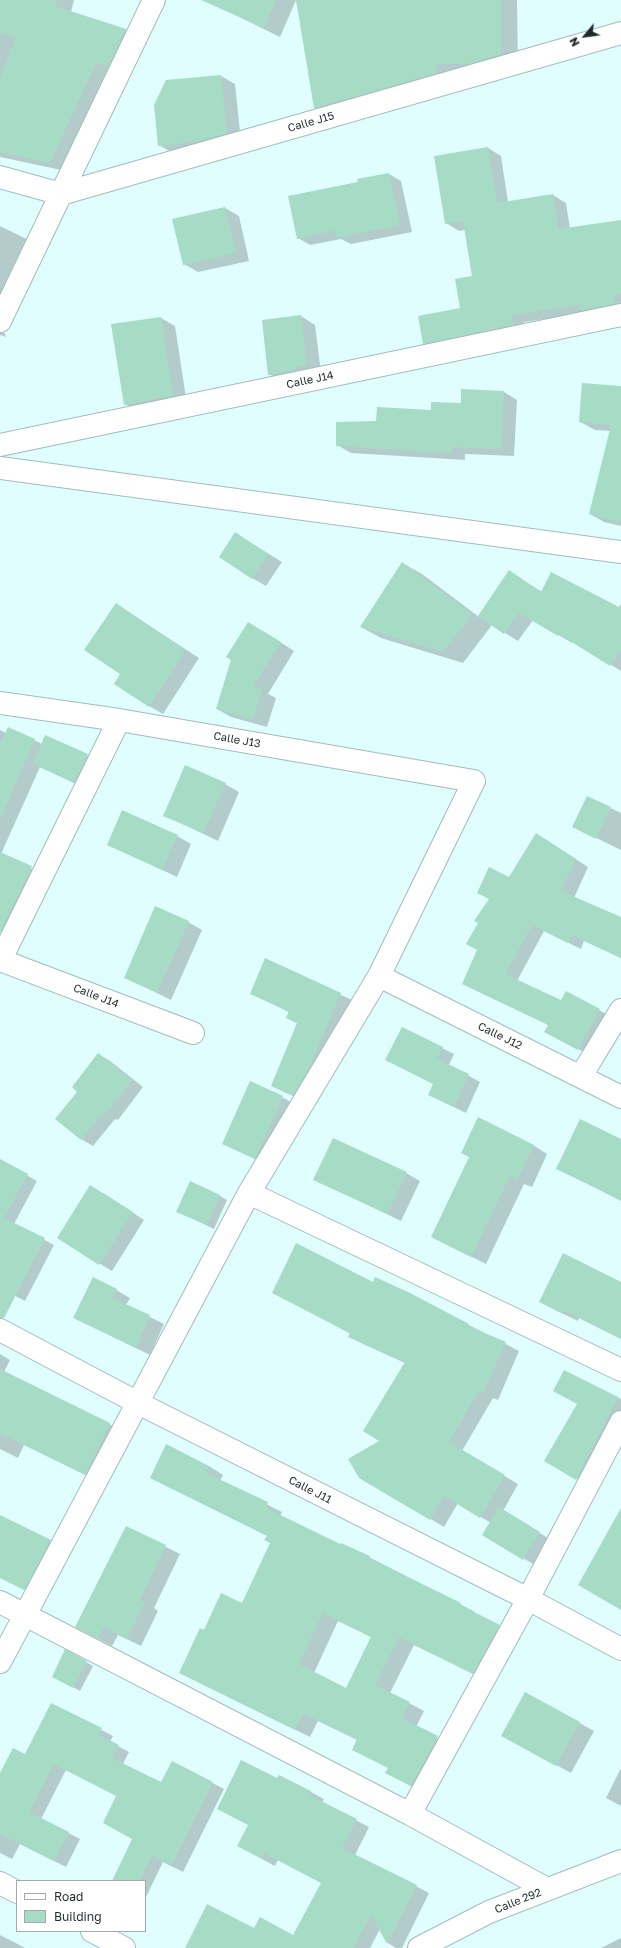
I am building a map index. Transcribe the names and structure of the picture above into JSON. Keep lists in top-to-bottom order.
{
  "streets": {
    "street": [
      "Calle J15",
      "Calle J14",
      "Calle J13",
      "Calle J12",
      "Calle J11",
      "Calle 292"
    ]
  },
  "crossings": [
    ["Calle J13", "Calle J12"]
  ],
  "legend": ["Road", "Building"],
  "north": "bottom left"
}
